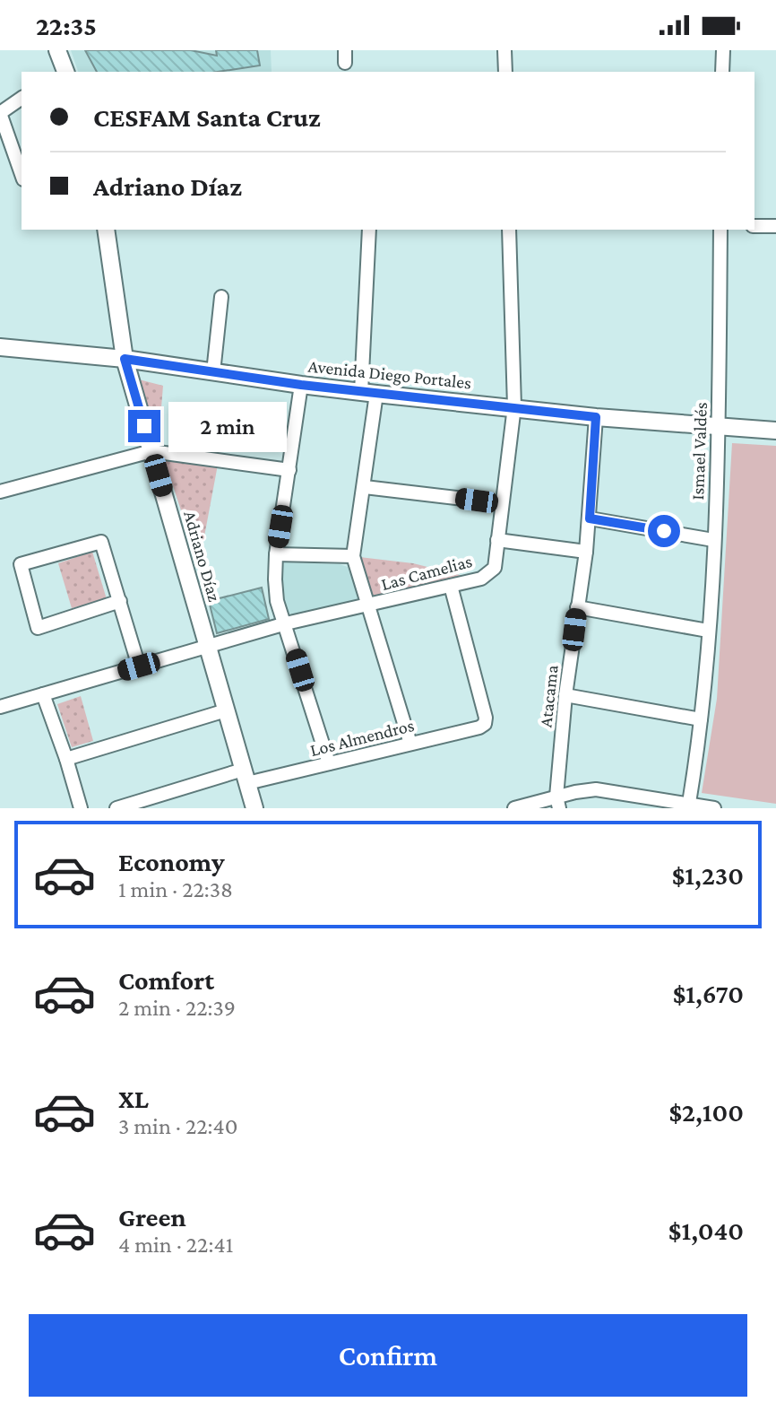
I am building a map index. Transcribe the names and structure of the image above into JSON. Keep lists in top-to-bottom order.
{
  "streets": {
    "main road": ["Avenida Diego Portales", "Adriano Díaz"],
    "street": [
      "Ismael Valdés",
      "Las Camelias",
      "Atacama",
      "Los Almendros"
    ]
  },
  "crossings": [
    ["Avenida Diego Portales", "Ismael Valdés"],
    ["Avenida Diego Portales", "Adriano Díaz"],
    ["Avenida Diego Portales", "Las Camelias"],
    ["Avenida Diego Portales", "Atacama"],
    ["Adriano Díaz", "Las Camelias"],
    ["Adriano Díaz", "Los Almendros"],
    ["Las Camelias", "Los Almendros"]
  ],
  "page": {
    "status": "22:35",
    "banner": ["CESFAM Santa Cruz", "Adriano Díaz"],
    "bubble": "2 min",
    "list": [
      {
        "name": "Economy",
        "note": "1 min · 22:38",
        "value": "$1,230"
      },
      {
        "name": "Comfort",
        "note": "2 min · 22:39",
        "value": "$1,670"
      },
      {
        "name": "XL",
        "note": "3 min · 22:40",
        "value": "$2,100"
      },
      {
        "name": "Green",
        "note": "4 min · 22:41",
        "value": "$1,040"
      }
    ],
    "buttons": "Confirm"
  }
}
